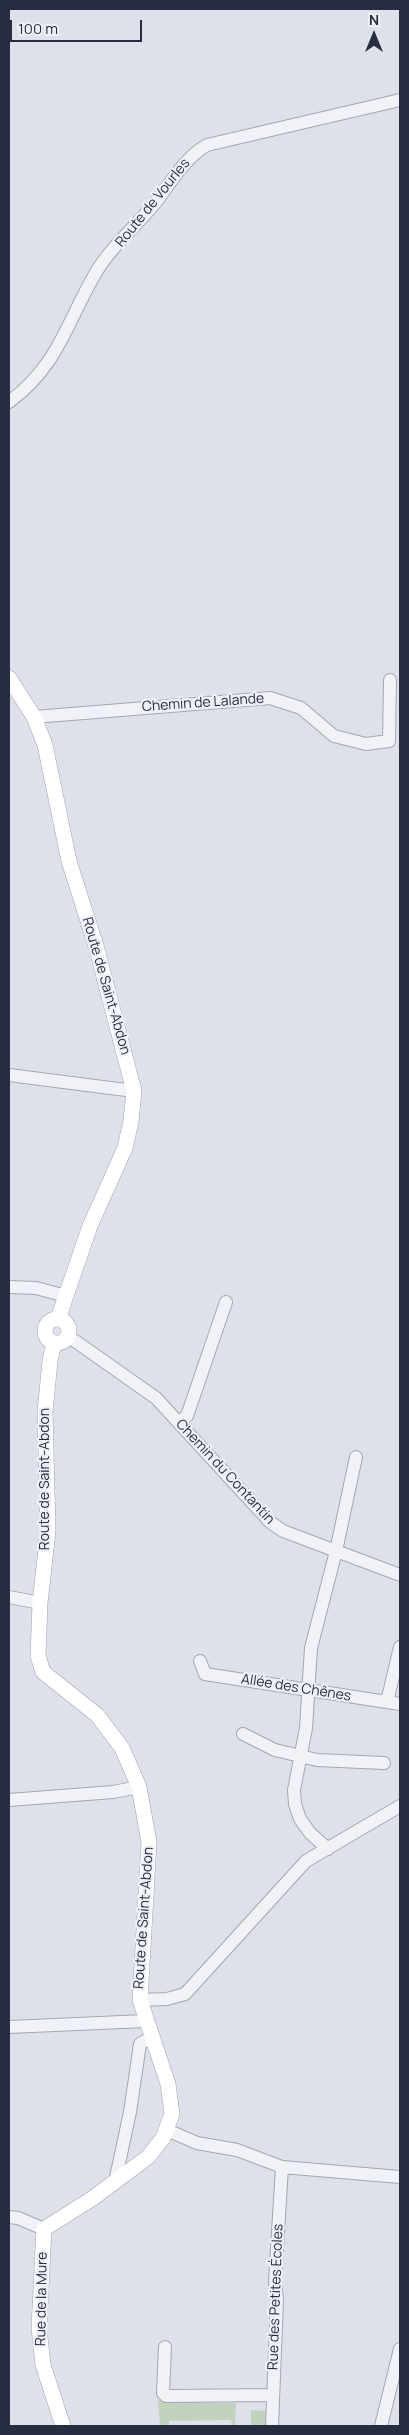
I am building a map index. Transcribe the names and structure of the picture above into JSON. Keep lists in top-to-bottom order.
{
  "streets": {
    "main road": ["Route de Saint-Abdon", "Rue de la Mure"],
    "street": [
      "Route de Vourles",
      "Chemin de Lalande",
      "Chemin du Contantin",
      "Allée des Chênes",
      "Rue des Petites Écoles"
    ]
  },
  "crossings": [
    ["Chemin de Lalande", "Route de Saint-Abdon"],
    ["Route de Saint-Abdon", "Chemin du Contantin"],
    ["Route de Saint-Abdon", "Rue de la Mure"]
  ],
  "scale_bar": "100 m",
  "north": "top"
}
